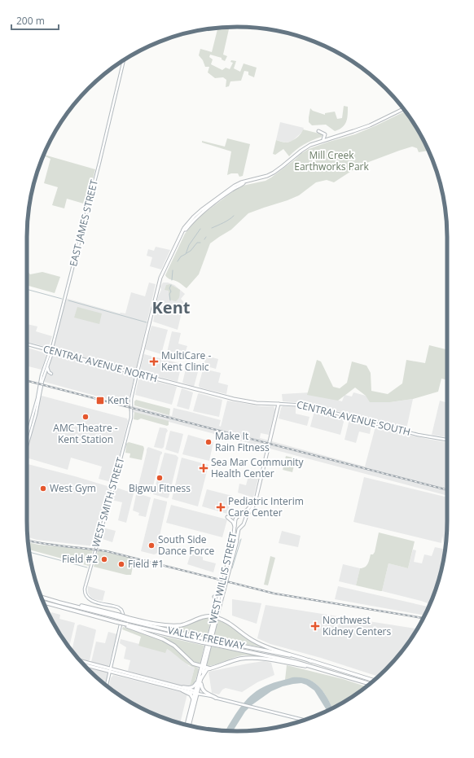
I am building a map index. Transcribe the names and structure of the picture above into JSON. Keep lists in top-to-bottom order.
{
  "streets": {
    "highway": ["WEST WILLIS STREET", "VALLEY FREEWAY"],
    "main road": [
      "EAST JAMES STREET",
      "CENTRAL AVENUE NORTH",
      "CENTRAL AVENUE SOUTH",
      "WEST SMITH STREET"
    ]
  },
  "crossings": [
    ["EAST JAMES STREET", "CENTRAL AVENUE NORTH"],
    ["CENTRAL AVENUE NORTH", "CENTRAL AVENUE SOUTH"],
    ["CENTRAL AVENUE NORTH", "WEST SMITH STREET"]
  ],
  "districts": ["Kent"],
  "parks": ["Mill Creek Earthworks Park"],
  "places": {
    "health": [
      "MultiCare - Kent Clinic",
      "Sea Mar Community Health Center",
      "Pediatric Interim Care Center",
      "Northwest Kidney Centers"
    ],
    "transit": ["Kent"],
    "other": [
      "AMC Theatre - Kent Station",
      "Make It Rain Fitness",
      "Bigwu Fitness",
      "West Gym",
      "South Side Dance Force",
      "Field #2",
      "Field #1"
    ]
  },
  "scale_bar": "200 m"
}
